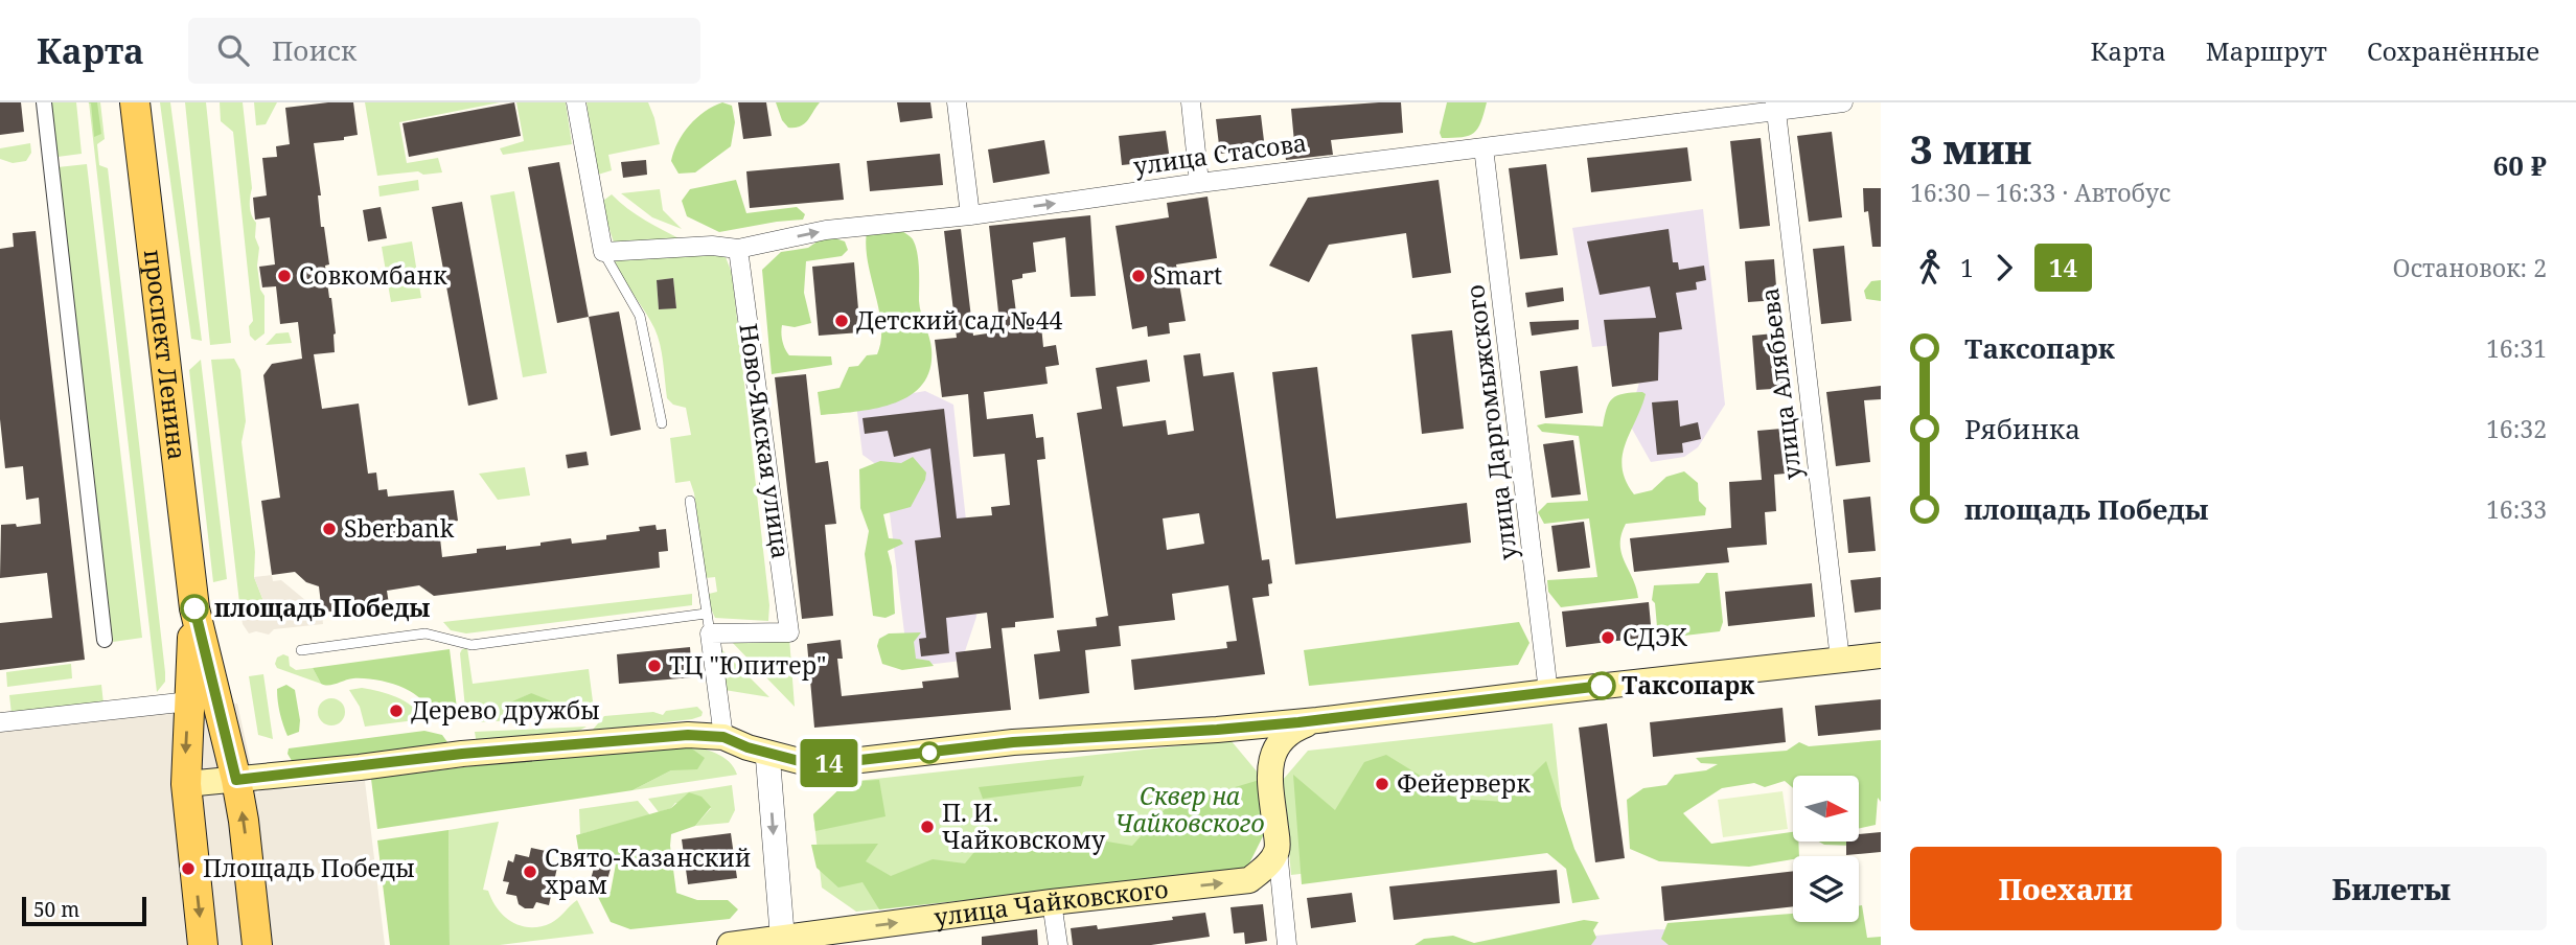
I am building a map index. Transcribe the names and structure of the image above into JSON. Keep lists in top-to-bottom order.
{
  "streets": {
    "main road": ["проспект Ленина", "улица Чайковского"],
    "street": [
      "улица Стасова",
      "улица Алябьева",
      "улица Даргомыжского",
      "Ново-Ямская улица"
    ]
  },
  "crossings": [
    ["улица Стасова", "улица Алябьева"],
    ["улица Стасова", "улица Даргомыжского"],
    ["улица Стасова", "Ново-Ямская улица"]
  ],
  "one_way": ["улица Стасова"],
  "parks": ["Сквер на Чайковского"],
  "places": [
    "Совкомбанк",
    "Smart",
    "Детский сад №44",
    "Sberbank",
    "площадь Победы",
    "СДЭК",
    "ТЦ \"Юпитер\"",
    "Таксопарк",
    "Дерево дружбы",
    "Фейерверк",
    "П. И. Чайковскому",
    "Площадь Победы",
    "Свято-Казанский храм"
  ],
  "lines": ["bus line 14"],
  "scale_bar": "50 m",
  "north": "right",
  "page": {
    "header": "Карта",
    "search": "Поиск",
    "nav": ["Карта", "Маршрут", "Сохранённые"],
    "on_map": "14",
    "heading": ["3 мин", "16:30 – 16:33 · Автобус", "60 ₽"],
    "legs": ["1", "14", "Остановок: 2"],
    "list": [
      {
        "name": "Таксопарк",
        "value": "16:31"
      },
      {
        "name": "Рябинка",
        "value": "16:32"
      },
      {
        "name": "площадь Победы",
        "value": "16:33"
      }
    ],
    "buttons": ["Поехали", "Билеты"],
    "scale": "50 m"
  }
}
